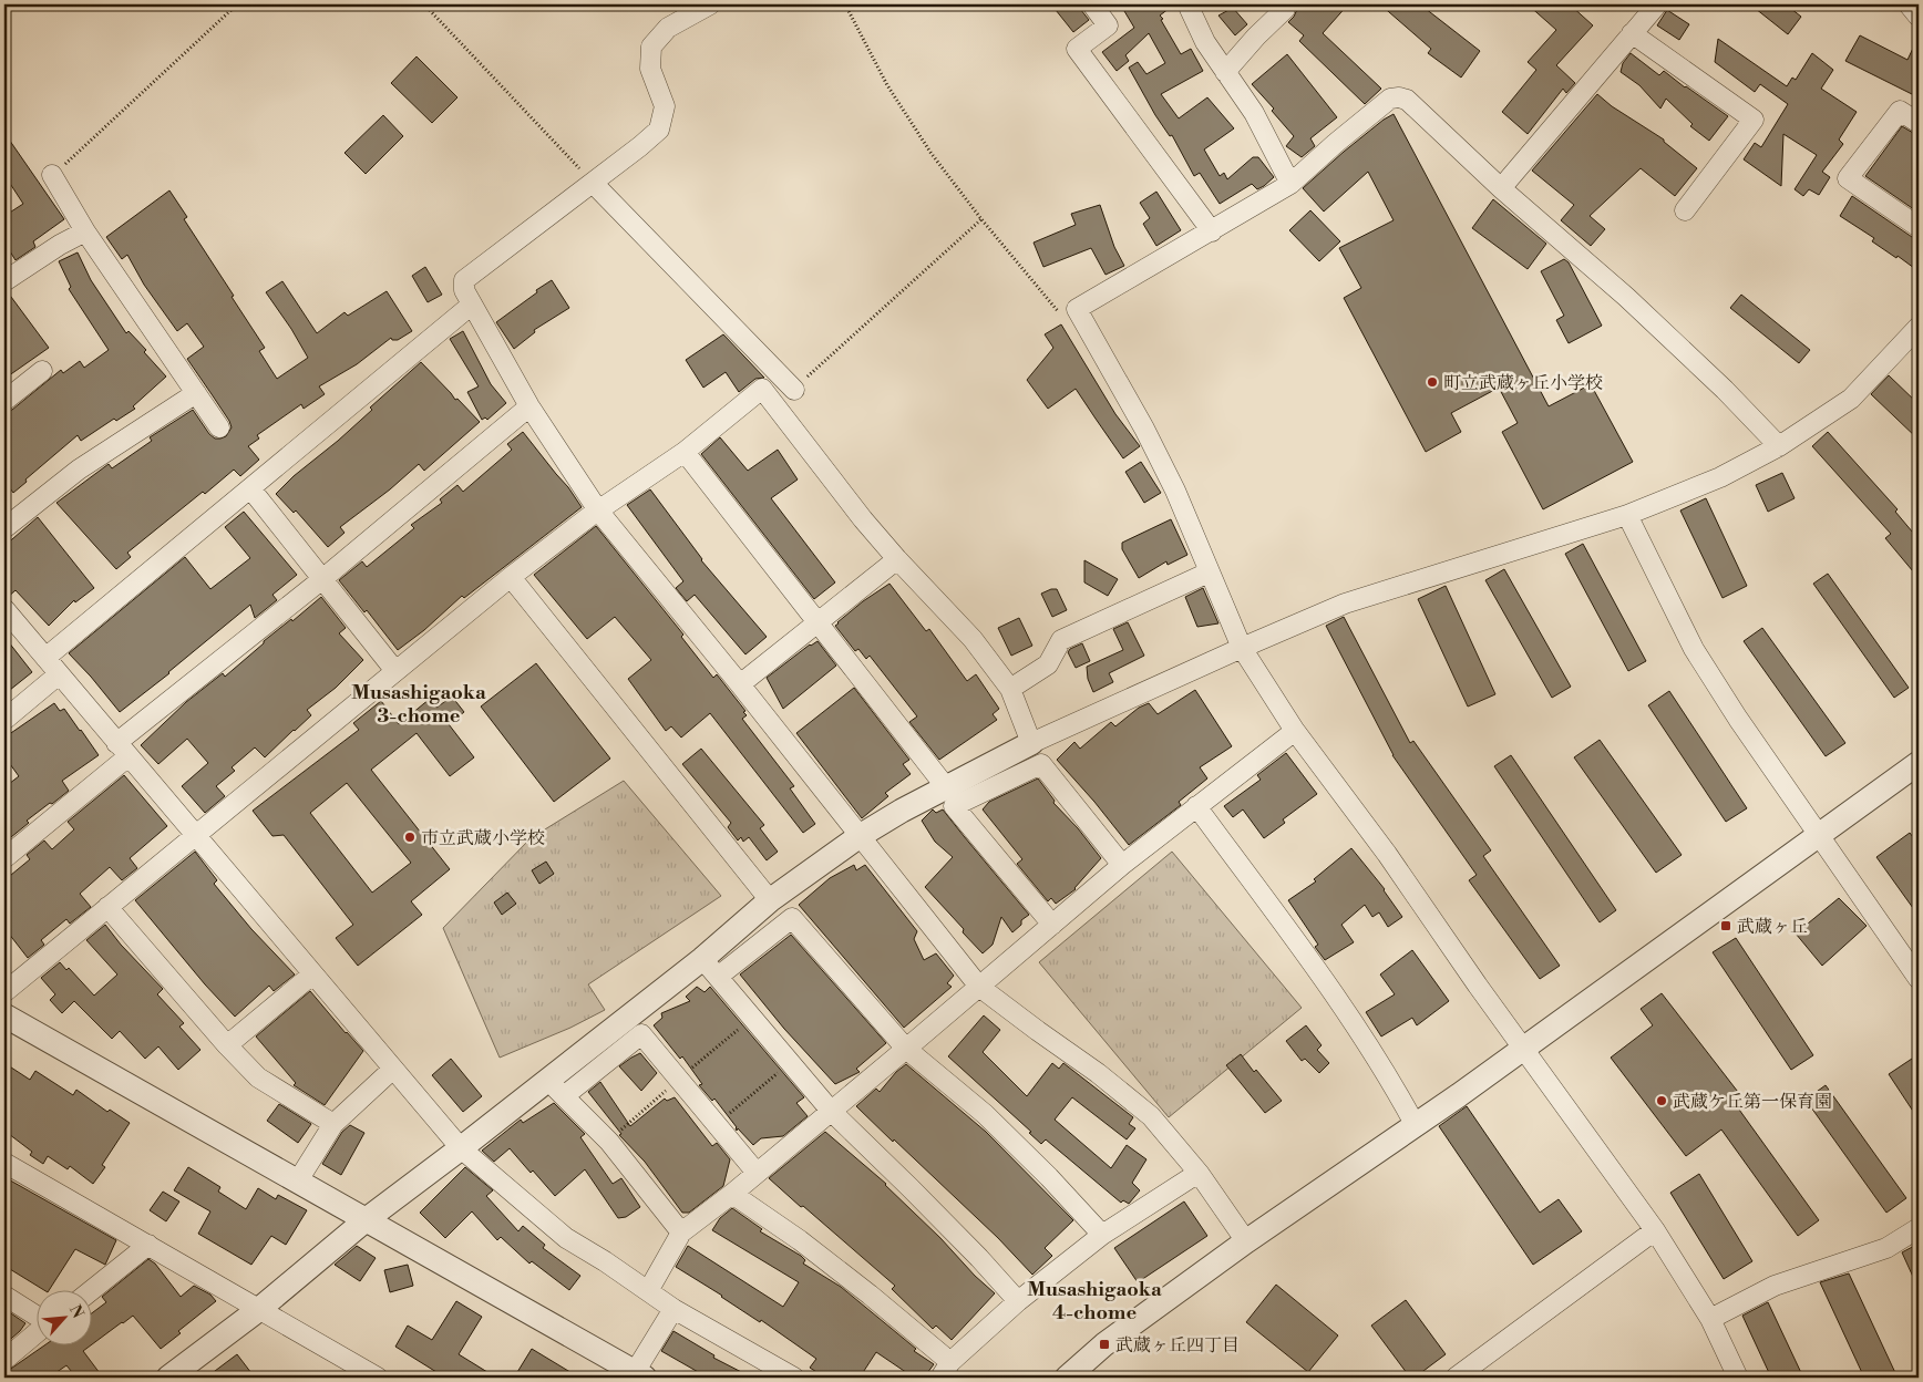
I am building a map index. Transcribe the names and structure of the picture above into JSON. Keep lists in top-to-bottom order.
{
  "districts": ["Musashigaoka 3-chome", "Musashigaoka 4-chome"],
  "places": {
    "other": ["町立武蔵ヶ丘小学校", "市立武蔵小学校", "武蔵ケ丘第一保育園"],
    "transit": ["武蔵ヶ丘", "武蔵ヶ丘四丁目"]
  },
  "north": "top right"
}
